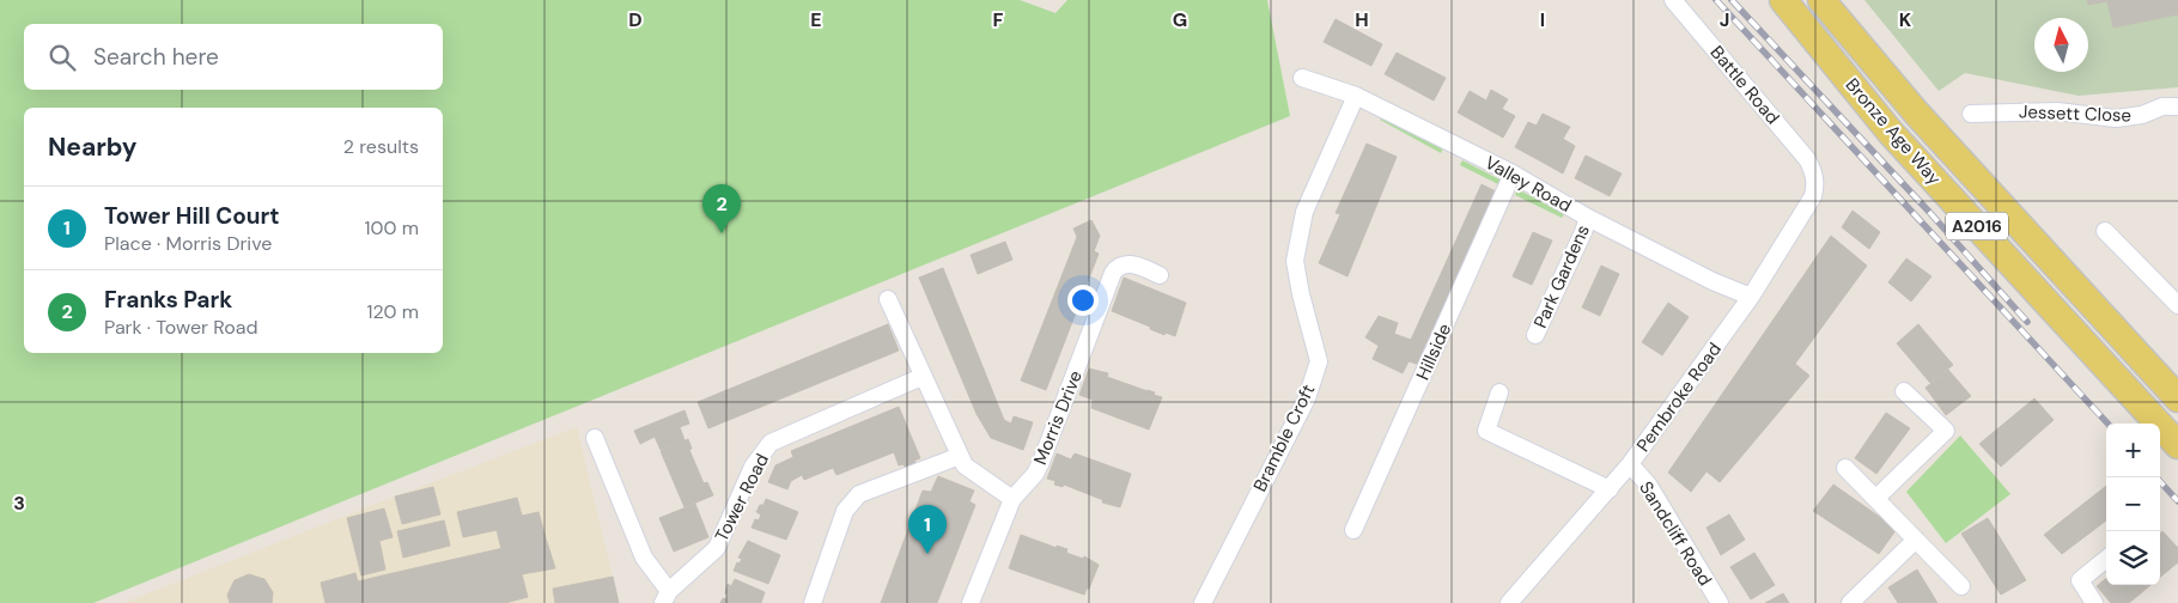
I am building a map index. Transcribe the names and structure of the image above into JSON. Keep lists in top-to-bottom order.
{
  "streets": {
    "main road": ["Bronze Age Way", "A2016"],
    "street": [
      "Battle Road",
      "Jessett Close",
      "Valley Road",
      "Park Gardens",
      "Hillside",
      "Pembroke Road",
      "Morris Drive",
      "Bramble Croft",
      "Tower Road",
      "Sandcliff Road"
    ]
  },
  "crossings": [
    ["Battle Road", "Pembroke Road"],
    ["Valley Road", "Park Gardens"],
    ["Valley Road", "Hillside"],
    ["Valley Road", "Pembroke Road"],
    ["Valley Road", "Bramble Croft"],
    ["Pembroke Road", "Sandcliff Road"]
  ],
  "north": "top",
  "page": {
    "search": "Search here",
    "heading": ["Nearby", "2 results"],
    "pins": ["2", "1"],
    "list": [
      {
        "mark": "1",
        "name": "Tower Hill Court",
        "note": "Place · Morris Drive",
        "value": "100 m"
      },
      {
        "mark": "2",
        "name": "Franks Park",
        "note": "Park · Tower Road",
        "value": "120 m"
      }
    ],
    "map_buttons": ["+", "−"]
  },
  "grid": {
    "columns": [
      "D",
      "E",
      "F",
      "G",
      "H",
      "I",
      "J",
      "K"
    ],
    "rows": ["3"]
  }
}
